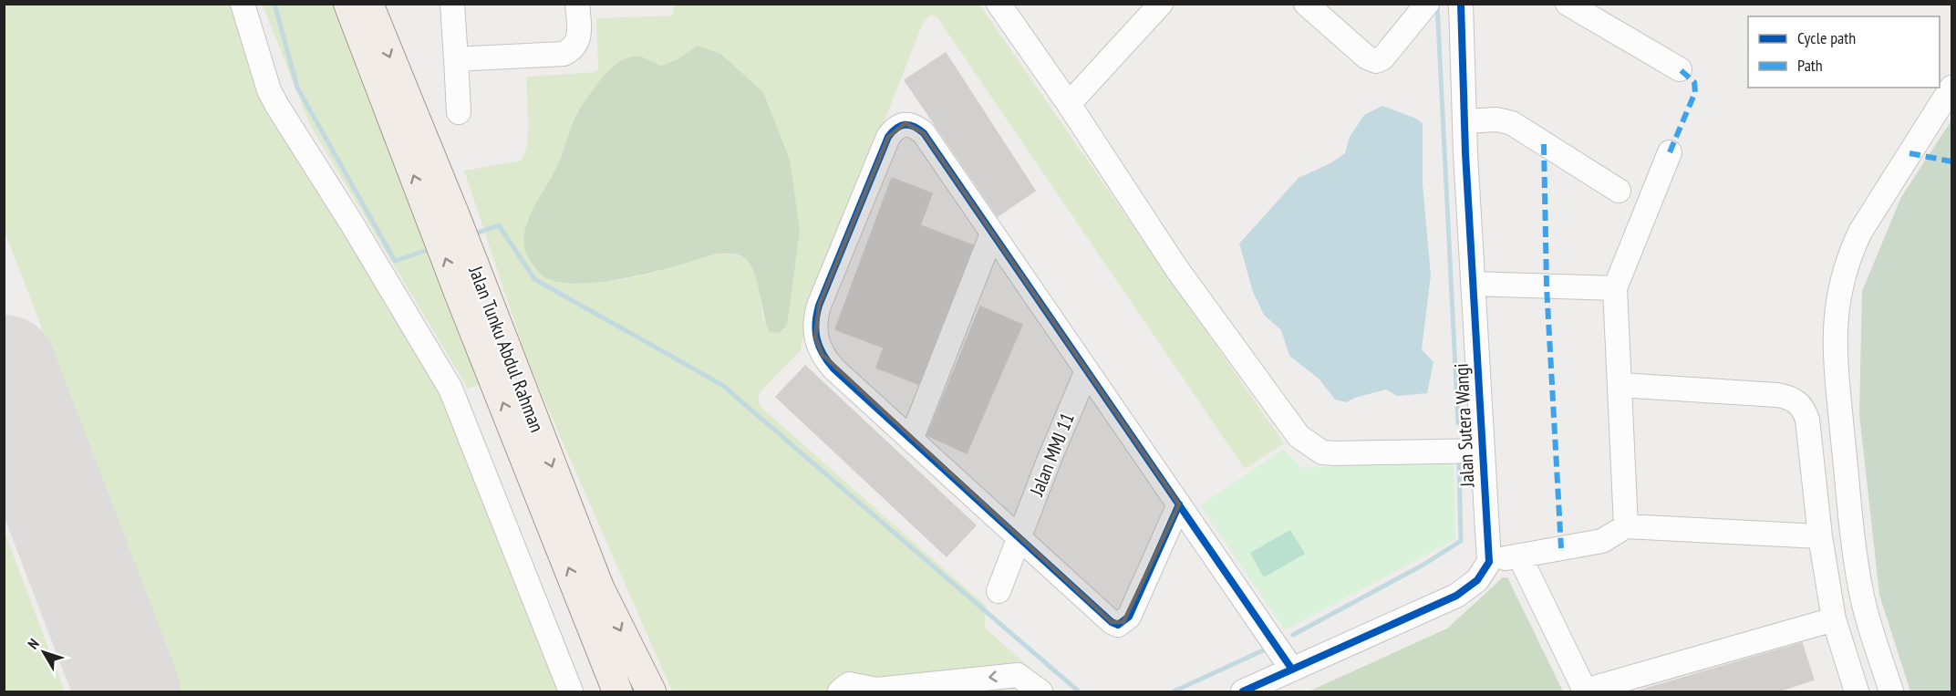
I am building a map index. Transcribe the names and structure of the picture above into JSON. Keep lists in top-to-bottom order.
{
  "streets": {
    "main road": ["Jalan Tunku Abdul Rahman"],
    "street": ["Jalan Sutera Wangi", "Jalan MMJ 11"]
  },
  "legend": ["Cycle path", "Path"],
  "north": "top left"
}
